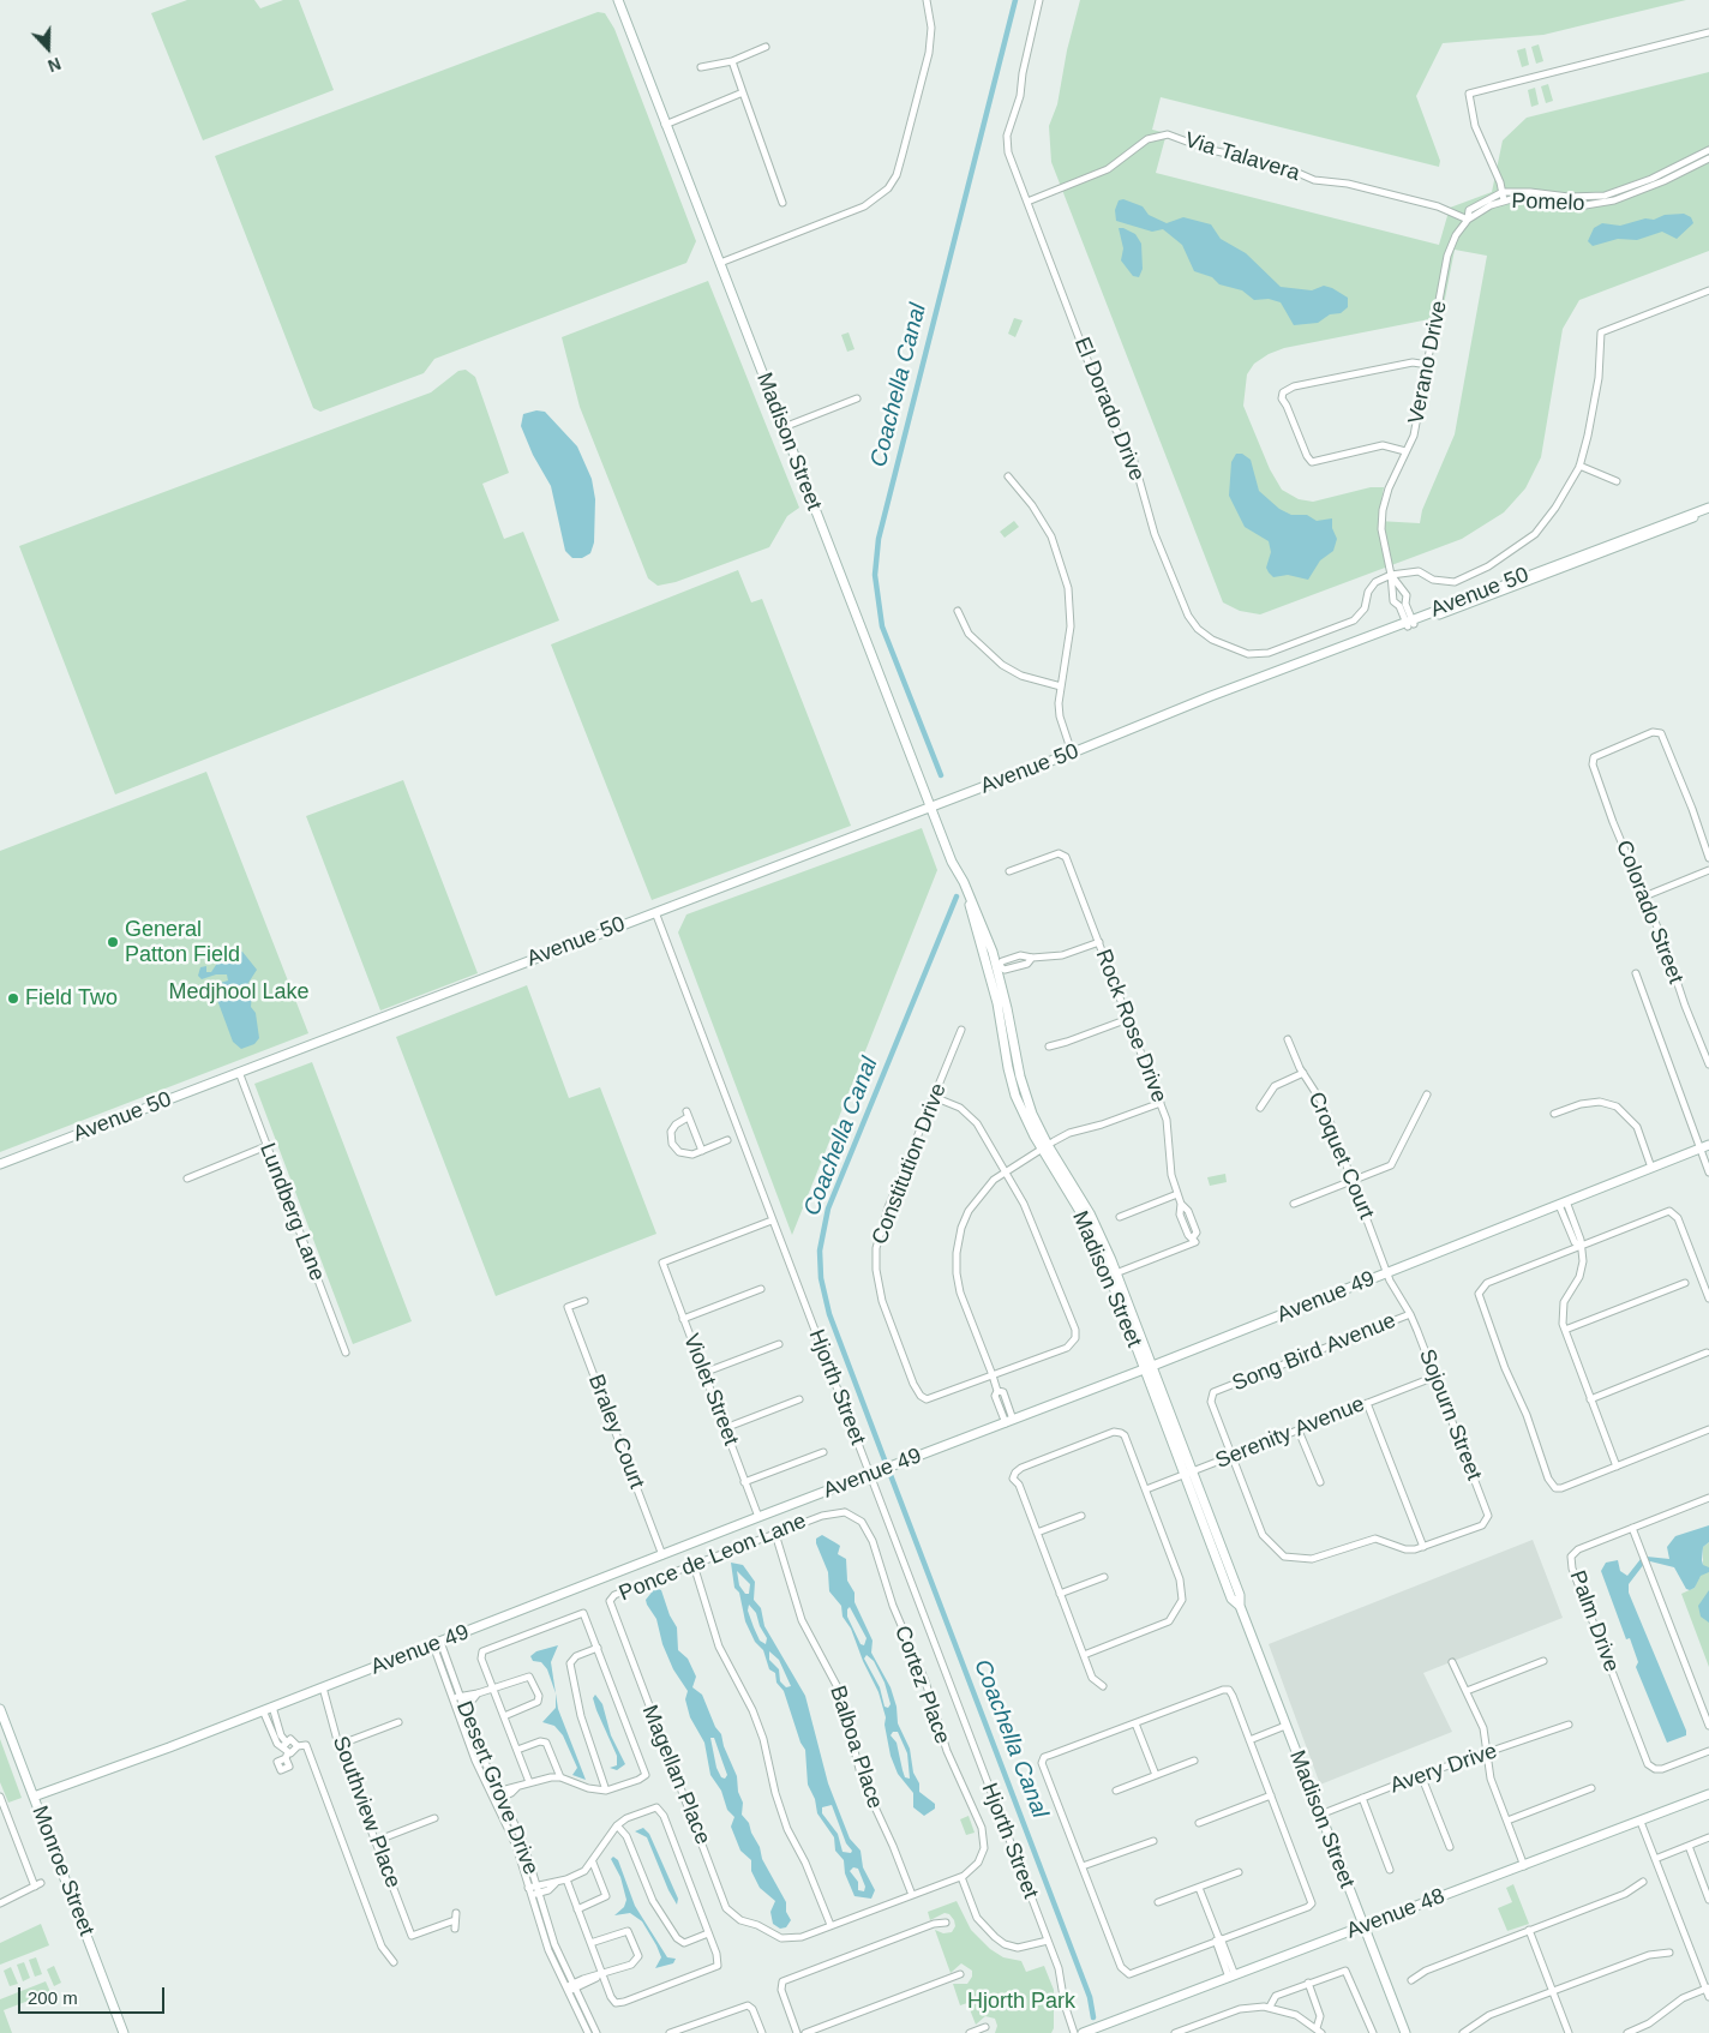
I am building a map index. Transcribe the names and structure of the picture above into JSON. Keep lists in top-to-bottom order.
{
  "streets": {
    "main road": [
      "Madison Street",
      "Avenue 50",
      "Avenue 49",
      "Monroe Street",
      "Avenue 48"
    ],
    "street": [
      "Via Talavera",
      "Pomelo",
      "Verano Drive",
      "El Dorado Drive",
      "Colorado Street",
      "Rock Rose Drive",
      "Croquet Court",
      "Constitution Drive",
      "Lundberg Lane",
      "Song Bird Avenue",
      "Hjorth Street",
      "Violet Street",
      "Sojourn Street",
      "Braley Court",
      "Serenity Avenue",
      "Ponce de Leon Lane",
      "Palm Drive",
      "Cortez Place",
      "Balboa Place",
      "Avery Drive",
      "Magellan Place",
      "Desert Grove Drive",
      "Southview Place"
    ]
  },
  "crossings": [
    ["Via Talavera", "Pomelo"],
    ["Via Talavera", "Verano Drive"],
    ["Via Talavera", "El Dorado Drive"],
    ["Pomelo", "Verano Drive"],
    ["Verano Drive", "El Dorado Drive"],
    ["Verano Drive", "Avenue 50"],
    ["Madison Street", "Avenue 50"],
    ["Madison Street", "Rock Rose Drive"],
    ["Madison Street", "Avenue 49"],
    ["Madison Street", "Serenity Avenue"],
    ["Madison Street", "Avery Drive"],
    ["Madison Street", "Avenue 48"],
    ["Avenue 50", "Lundberg Lane"],
    ["Avenue 50", "Hjorth Street"],
    ["Croquet Court", "Avenue 49"],
    ["Croquet Court", "Sojourn Street"],
    ["Avenue 49", "Hjorth Street"],
    ["Avenue 49", "Violet Street"],
    ["Avenue 49", "Sojourn Street"],
    ["Avenue 49", "Braley Court"],
    ["Avenue 49", "Desert Grove Drive"],
    ["Avenue 49", "Southview Place"],
    ["Avenue 49", "Monroe Street"],
    ["Song Bird Avenue", "Sojourn Street"],
    ["Song Bird Avenue", "Serenity Avenue"],
    ["Hjorth Street", "Violet Street"],
    ["Sojourn Street", "Serenity Avenue"],
    ["Ponce de Leon Lane", "Cortez Place"],
    ["Ponce de Leon Lane", "Balboa Place"],
    ["Ponce de Leon Lane", "Magellan Place"],
    ["Cortez Place", "Magellan Place"],
    ["Balboa Place", "Magellan Place"]
  ],
  "water": ["Coachella Canal"],
  "parks": ["Medjhool Lake", "Hjorth Park"],
  "places": ["General Patton Field", "Field Two"],
  "scale_bar": "200 m",
  "north": "bottom"
}
